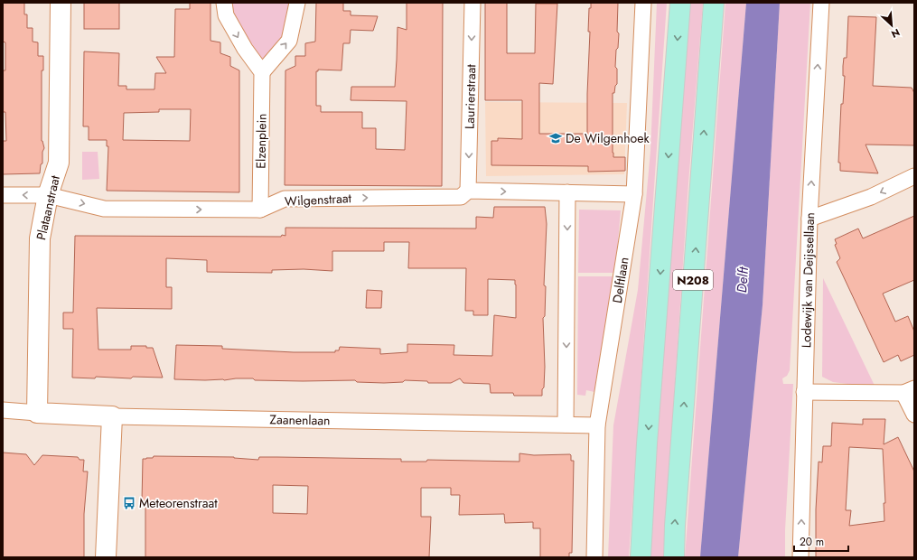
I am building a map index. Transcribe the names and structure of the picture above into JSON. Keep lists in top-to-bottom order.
{
  "streets": {
    "main road": ["N208"],
    "street": [
      "Laurierstraat",
      "Elzenplein",
      "Wilgenstraat",
      "Plataanstraat",
      "Delftlaan",
      "Lodewijk van Deijssellaan",
      "Zaanenlaan"
    ]
  },
  "crossings": [
    ["Laurierstraat", "Wilgenstraat"],
    ["Elzenplein", "Wilgenstraat"],
    ["Wilgenstraat", "Plataanstraat"],
    ["Wilgenstraat", "Delftlaan"],
    ["Plataanstraat", "Zaanenlaan"],
    ["Delftlaan", "Zaanenlaan"]
  ],
  "one_way": ["Laurierstraat", "Wilgenstraat", "Lodewijk van Deijssellaan"],
  "water": ["Delft"],
  "places": {
    "school or university": ["De Wilgenhoek"],
    "bus stop": ["Meteorenstraat"]
  },
  "scale_bar": "20 m",
  "north": "bottom right"
}
